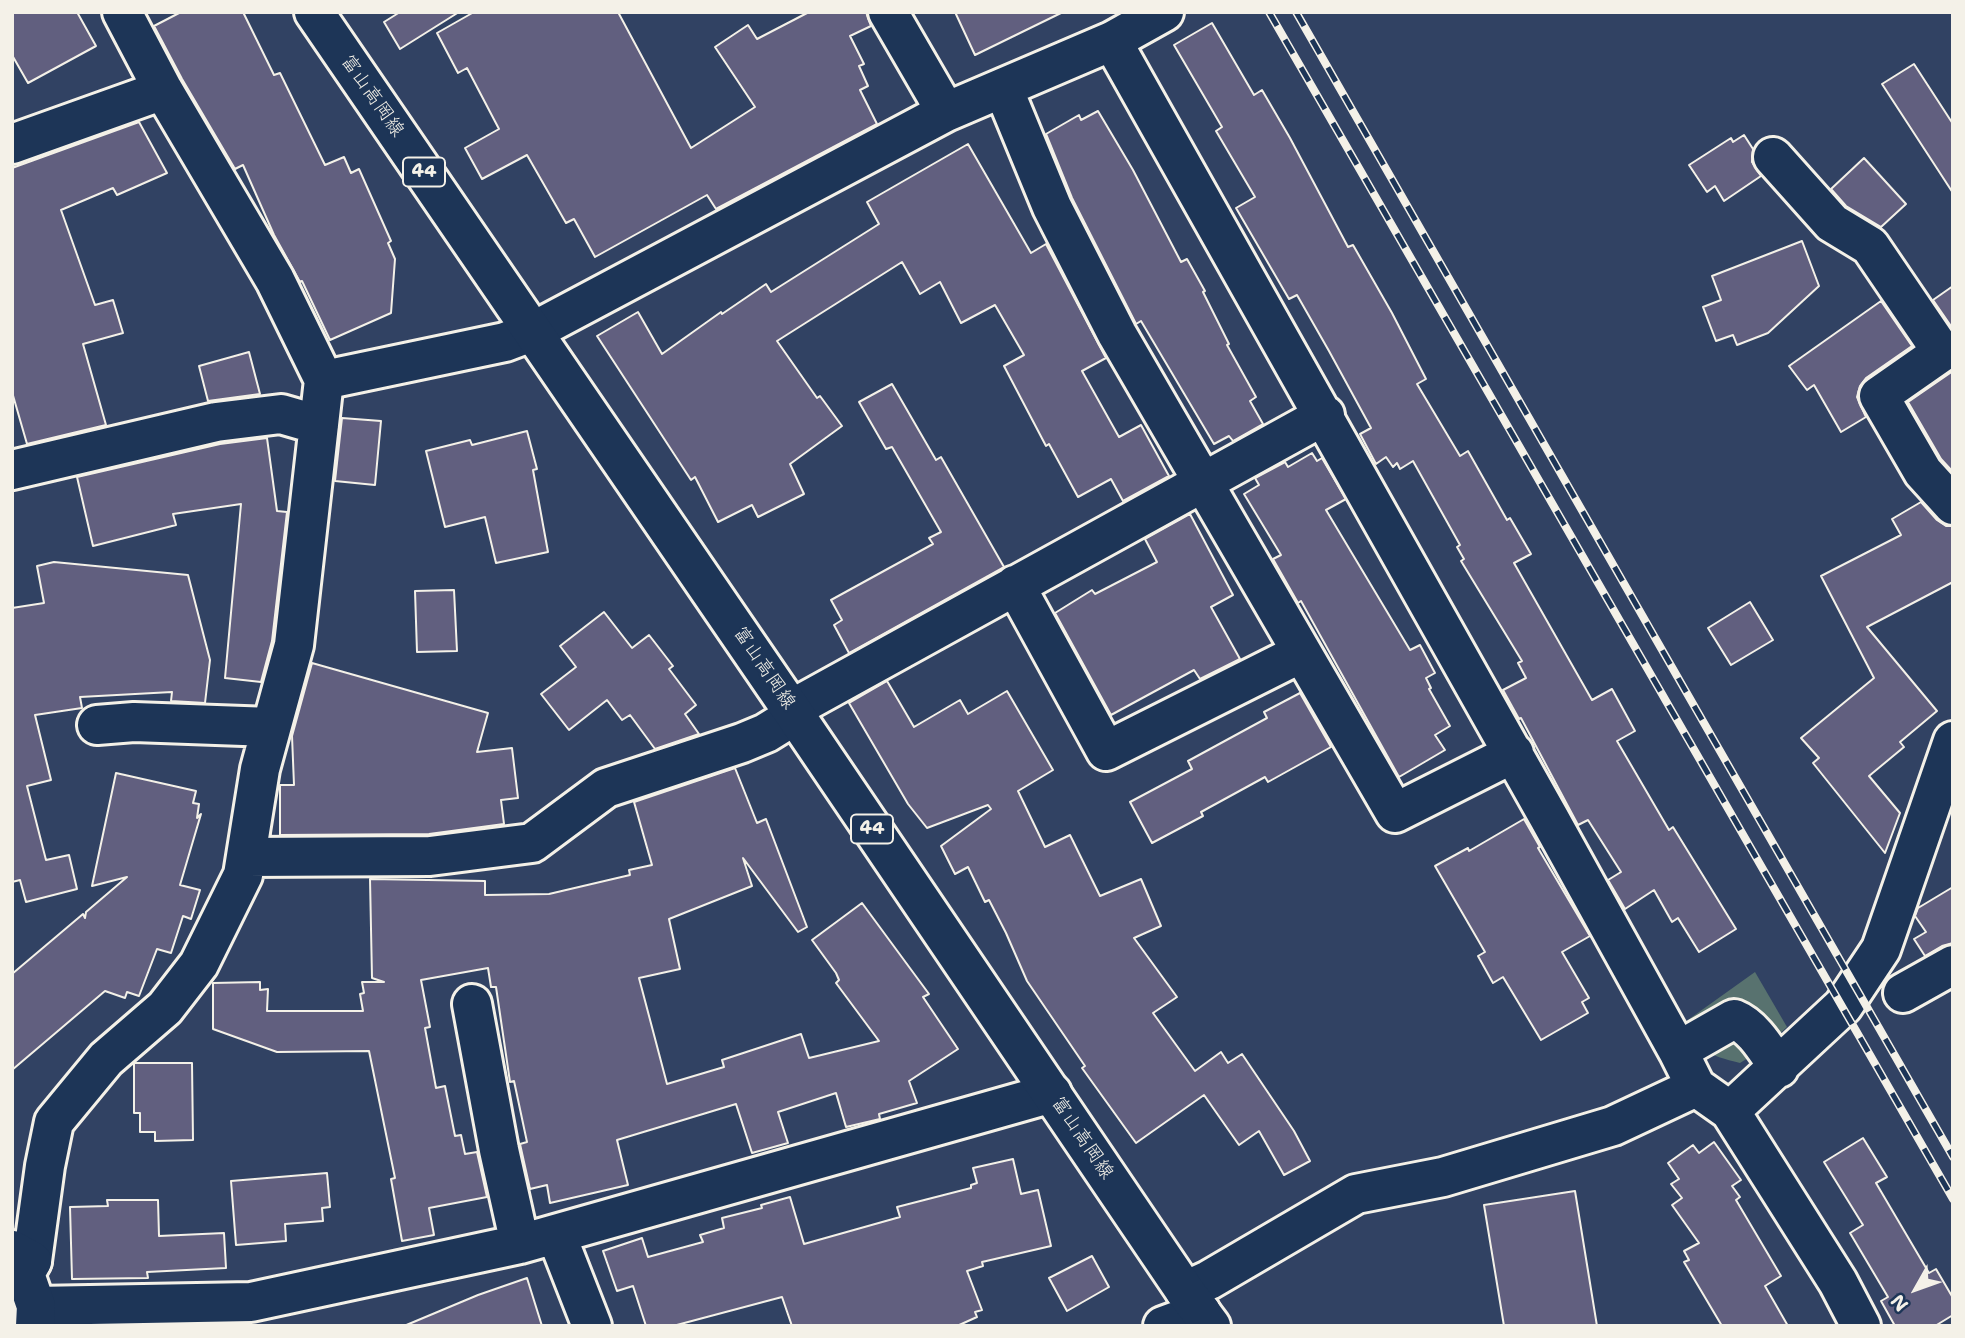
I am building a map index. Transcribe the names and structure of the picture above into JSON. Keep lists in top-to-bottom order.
{
  "streets": {
    "street": ["富山高岡線", "44"]
  },
  "north": "bottom left"
}
